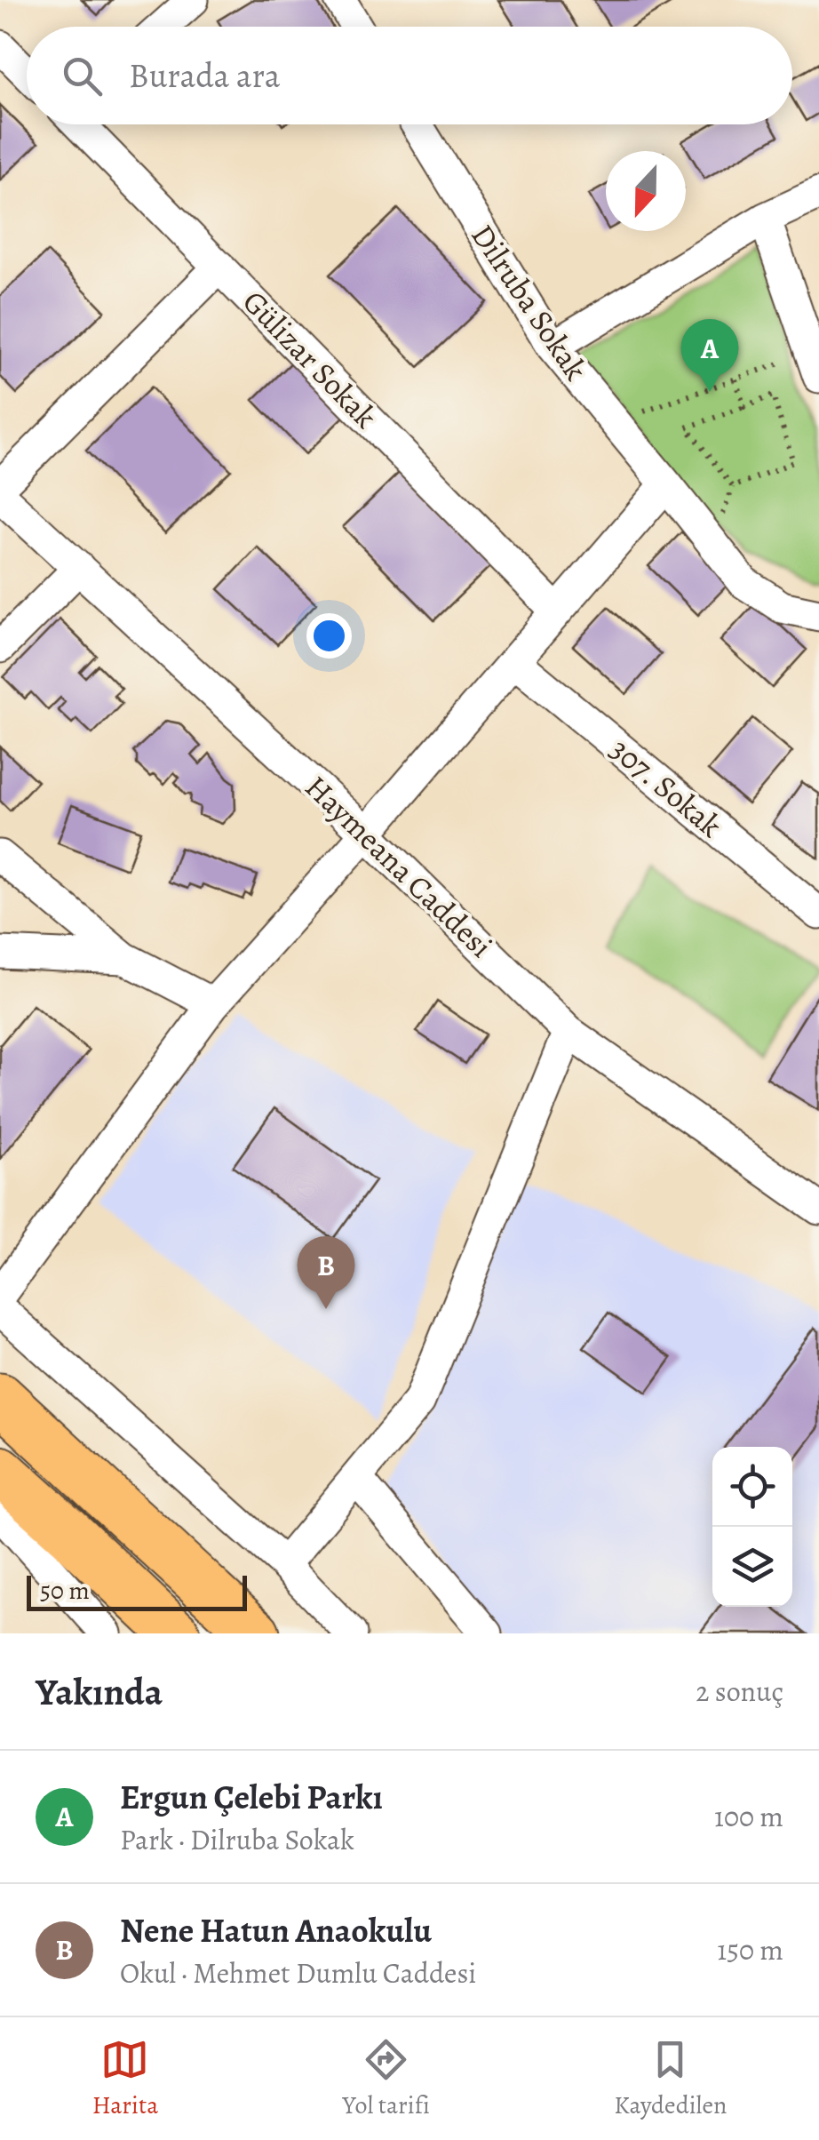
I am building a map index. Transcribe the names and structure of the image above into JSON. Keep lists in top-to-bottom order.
{
  "streets": {
    "street": [
      "Dilruba Sokak",
      "Gülizar Sokak",
      "307. Sokak",
      "Haymeana Caddesi"
    ]
  },
  "scale_bar": "50 m",
  "north": "bottom",
  "page": {
    "search": "Burada ara",
    "pins": ["A", "B"],
    "scale": "50 m",
    "heading": ["Yakında", "2 sonuç"],
    "list": [
      {
        "mark": "A",
        "name": "Ergun Çelebi Parkı",
        "note": "Park · Dilruba Sokak",
        "value": "100 m"
      },
      {
        "mark": "B",
        "name": "Nene Hatun Anaokulu",
        "note": "Okul · Mehmet Dumlu Caddesi",
        "value": "150 m"
      }
    ],
    "nav": ["Harita", "Yol tarifi", "Kaydedilen"]
  }
}
